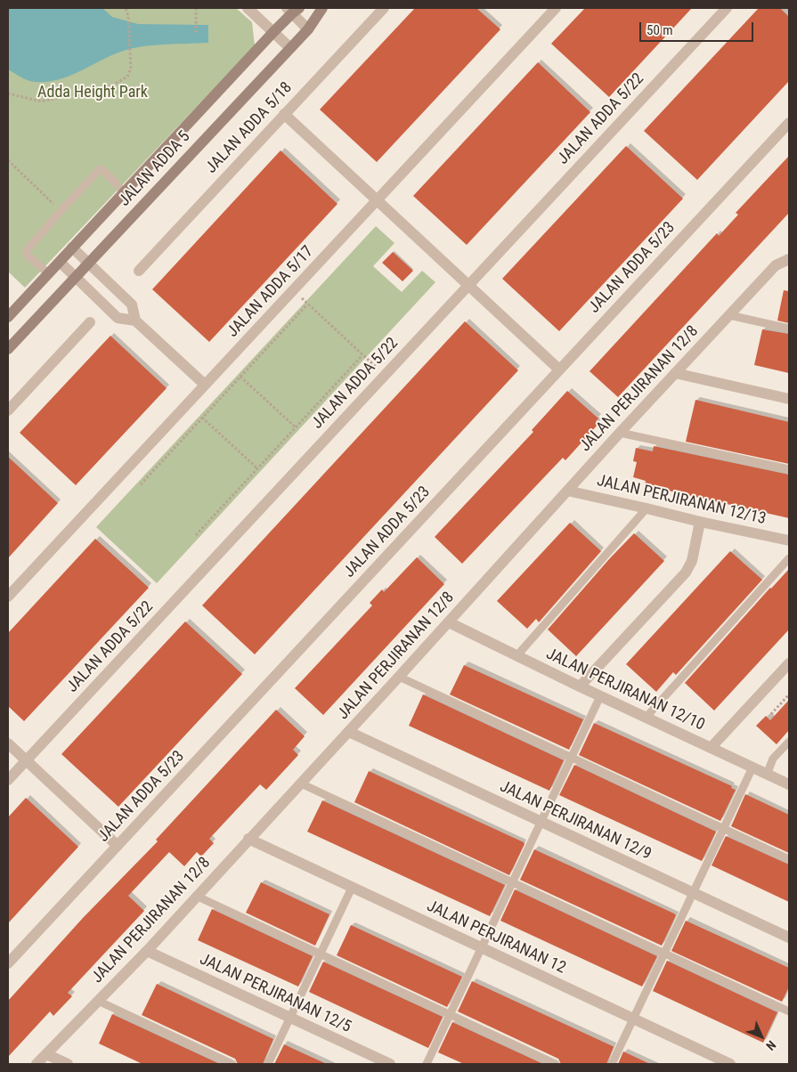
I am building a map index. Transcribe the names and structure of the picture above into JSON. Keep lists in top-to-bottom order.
{
  "streets": {
    "main road": ["JALAN ADDA 5"],
    "street": [
      "JALAN ADDA 5/22",
      "JALAN ADDA 5/18",
      "JALAN ADDA 5/23",
      "JALAN ADDA 5/17",
      "JALAN PERJIRANAN 12/8",
      "JALAN PERJIRANAN 12/13",
      "JALAN PERJIRANAN 12/10",
      "JALAN PERJIRANAN 12/9",
      "JALAN PERJIRANAN 12",
      "JALAN PERJIRANAN 12/5"
    ]
  },
  "crossings": [
    ["JALAN PERJIRANAN 12/8", "JALAN PERJIRANAN 12/13"],
    ["JALAN PERJIRANAN 12/8", "JALAN PERJIRANAN 12/10"],
    ["JALAN PERJIRANAN 12/8", "JALAN PERJIRANAN 12/9"],
    ["JALAN PERJIRANAN 12/8", "JALAN PERJIRANAN 12"],
    ["JALAN PERJIRANAN 12/8", "JALAN PERJIRANAN 12/5"]
  ],
  "parks": ["Adda Height Park"],
  "scale_bar": "50 m",
  "north": "bottom right"
}
